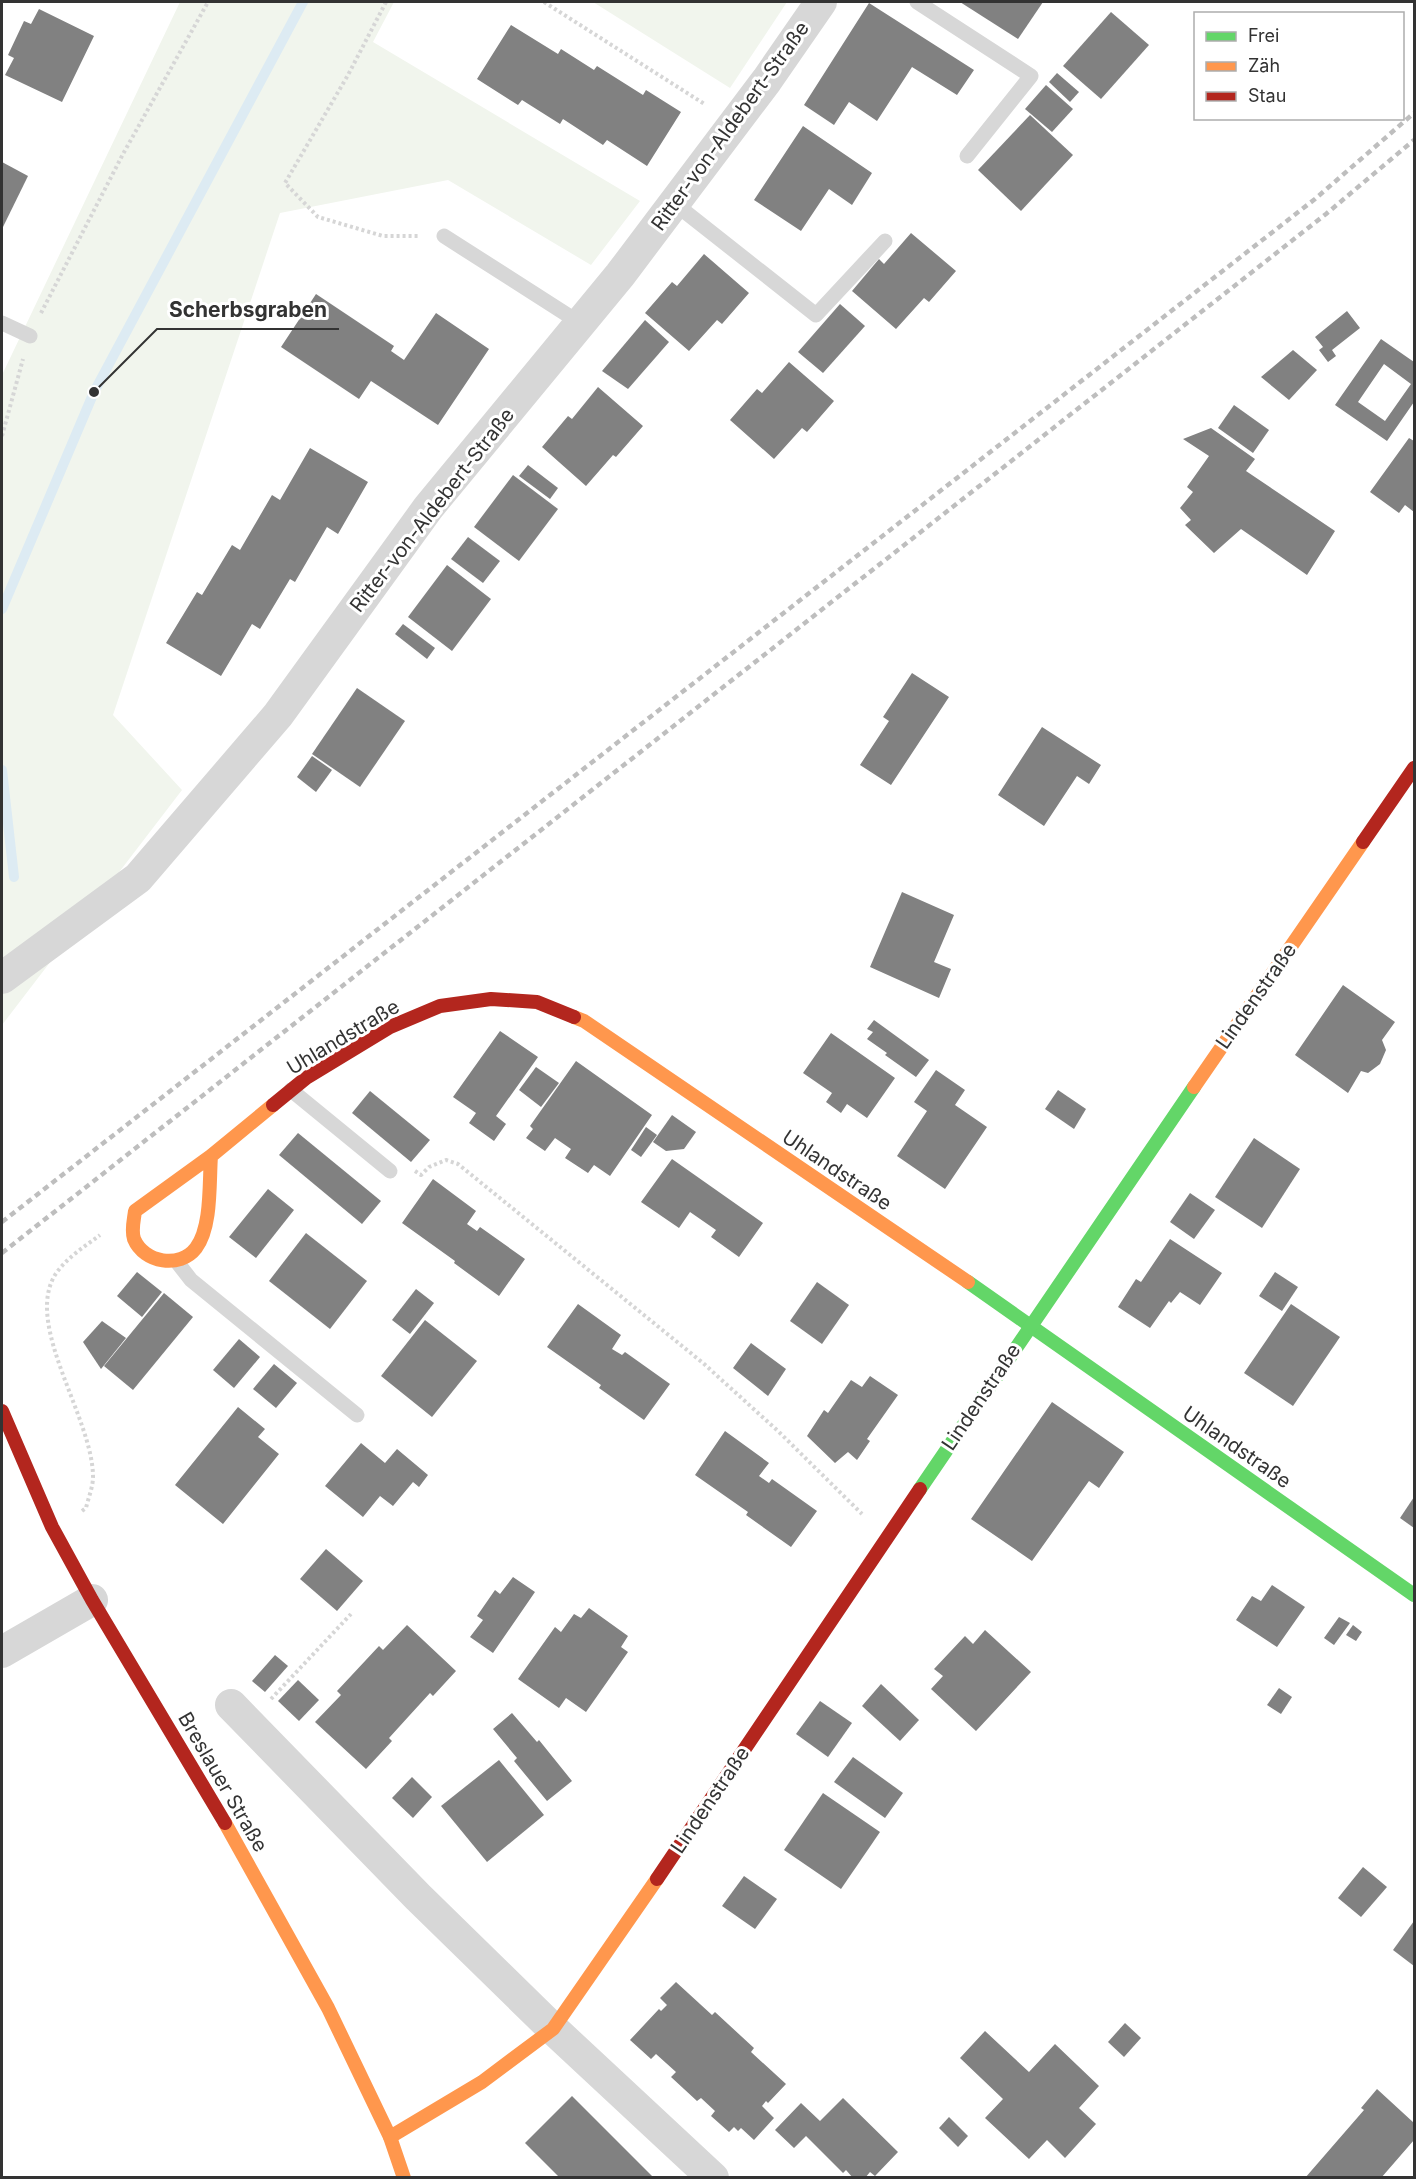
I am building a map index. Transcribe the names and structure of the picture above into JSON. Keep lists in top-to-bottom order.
{
  "streets": {
    "street": [
      "Ritter-von-Aldebert-Straße",
      "Lindenstraße",
      "Uhlandstraße",
      "Breslauer Straße"
    ]
  },
  "crossings": [
    ["Lindenstraße", "Uhlandstraße"],
    ["Lindenstraße", "Breslauer Straße"]
  ],
  "places": ["Scherbsgraben"],
  "legend": ["Frei", "Zäh", "Stau"]
}
